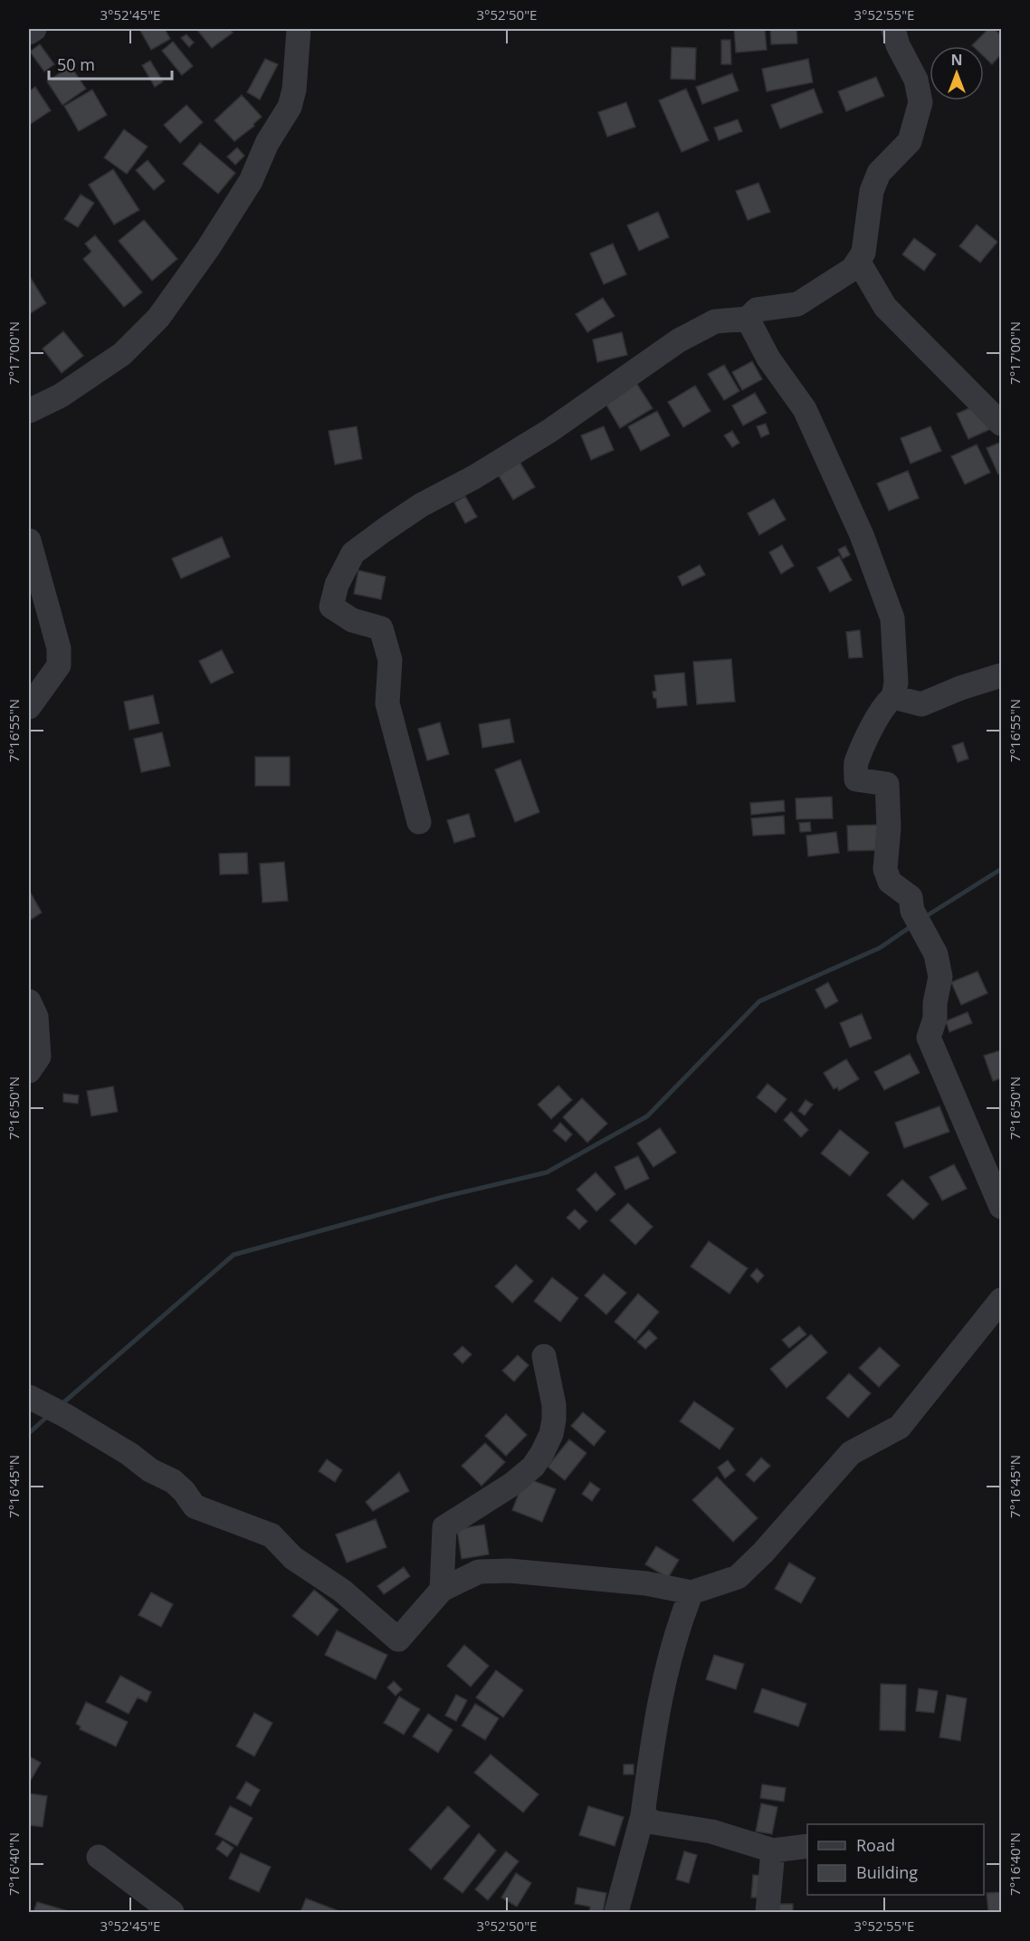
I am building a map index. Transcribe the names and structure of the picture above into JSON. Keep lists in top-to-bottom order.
{
  "legend": ["Road", "Building"],
  "scale_bar": "50 m",
  "north": "top",
  "coordinates": [
    "3°52'45\"E",
    "3°52'50\"E",
    "3°52'55\"E",
    "7°17'00\"N",
    "7°16'55\"N",
    "7°16'50\"N",
    "7°16'45\"N",
    "7°16'40\"N"
  ]
}
